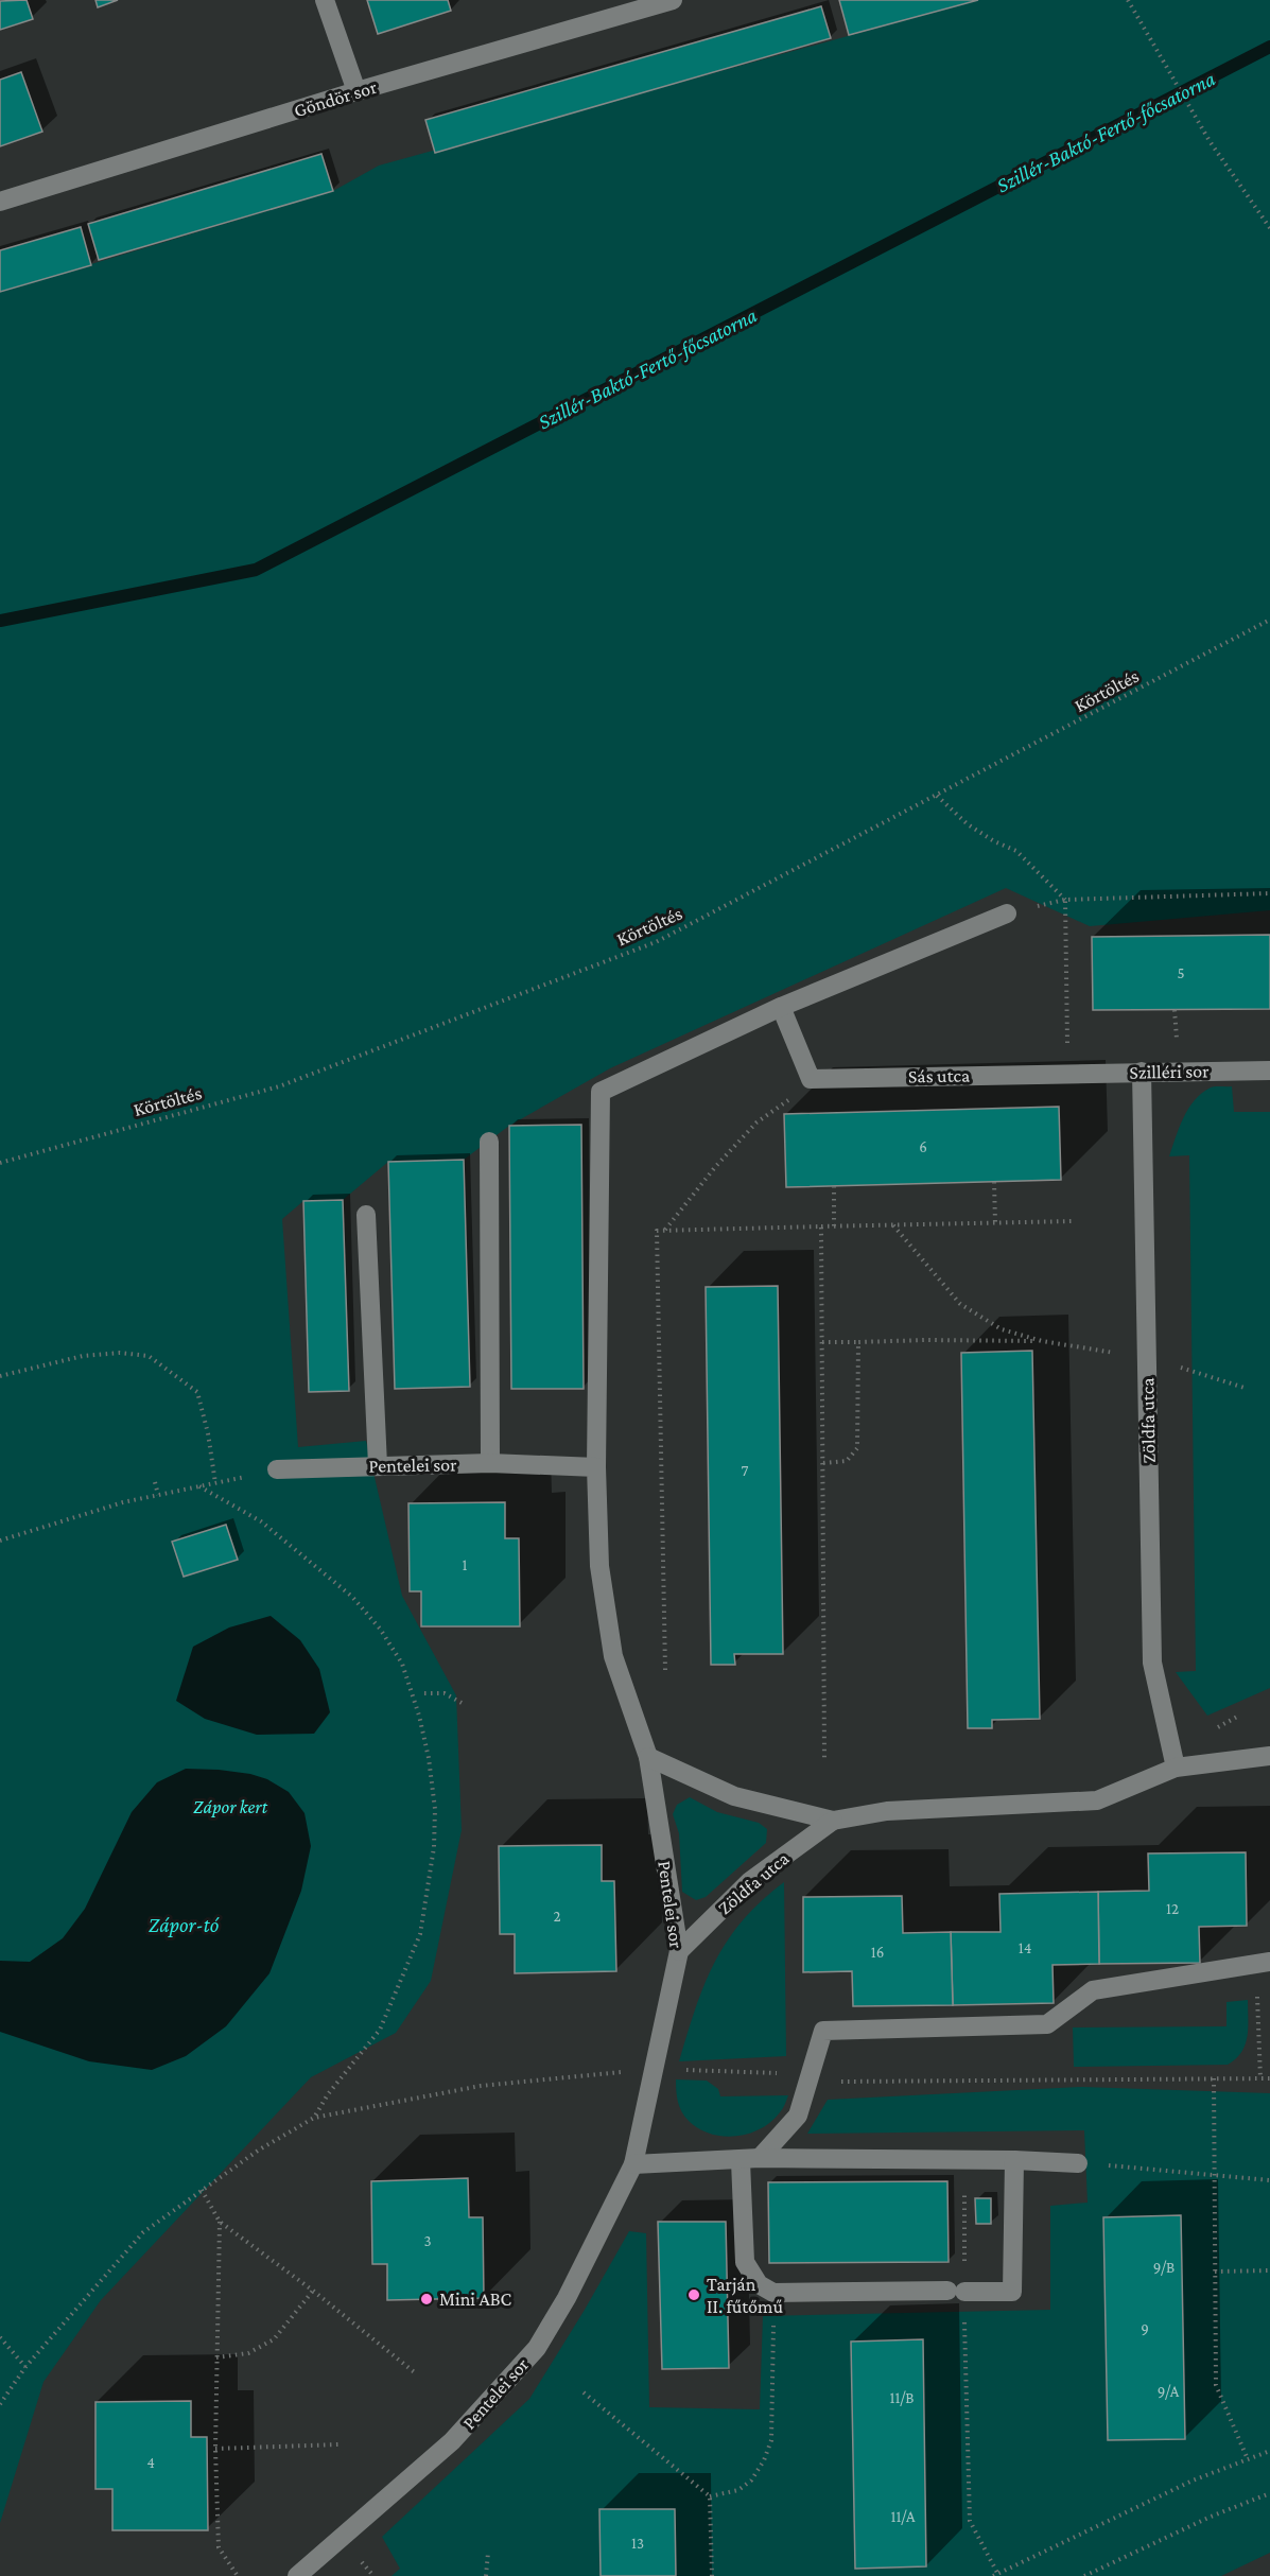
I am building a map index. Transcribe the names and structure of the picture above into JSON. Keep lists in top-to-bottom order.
{
  "streets": {
    "street": [
      "Göndör sor",
      "Szilléri sor",
      "Sás utca",
      "Zöldfa utca",
      "Pentelei sor"
    ],
    "path": ["Körtöltés"]
  },
  "crossings": [
    ["Szilléri sor", "Sás utca"],
    ["Szilléri sor", "Zöldfa utca"],
    ["Zöldfa utca", "Pentelei sor"]
  ],
  "water": ["Szillér-Baktó-Fertő-főcsatorna", "Zápor-tó"],
  "parks": ["Zápor kert"],
  "places": ["Tarján II. fűtőmű", "Mini ABC"],
  "house_numbers": [
    "5",
    "6",
    "7",
    "1",
    "12",
    "2",
    "14",
    "16",
    "3",
    "9/B",
    "9",
    "9/A",
    "11/B",
    "4",
    "11/A",
    "13"
  ]
}
